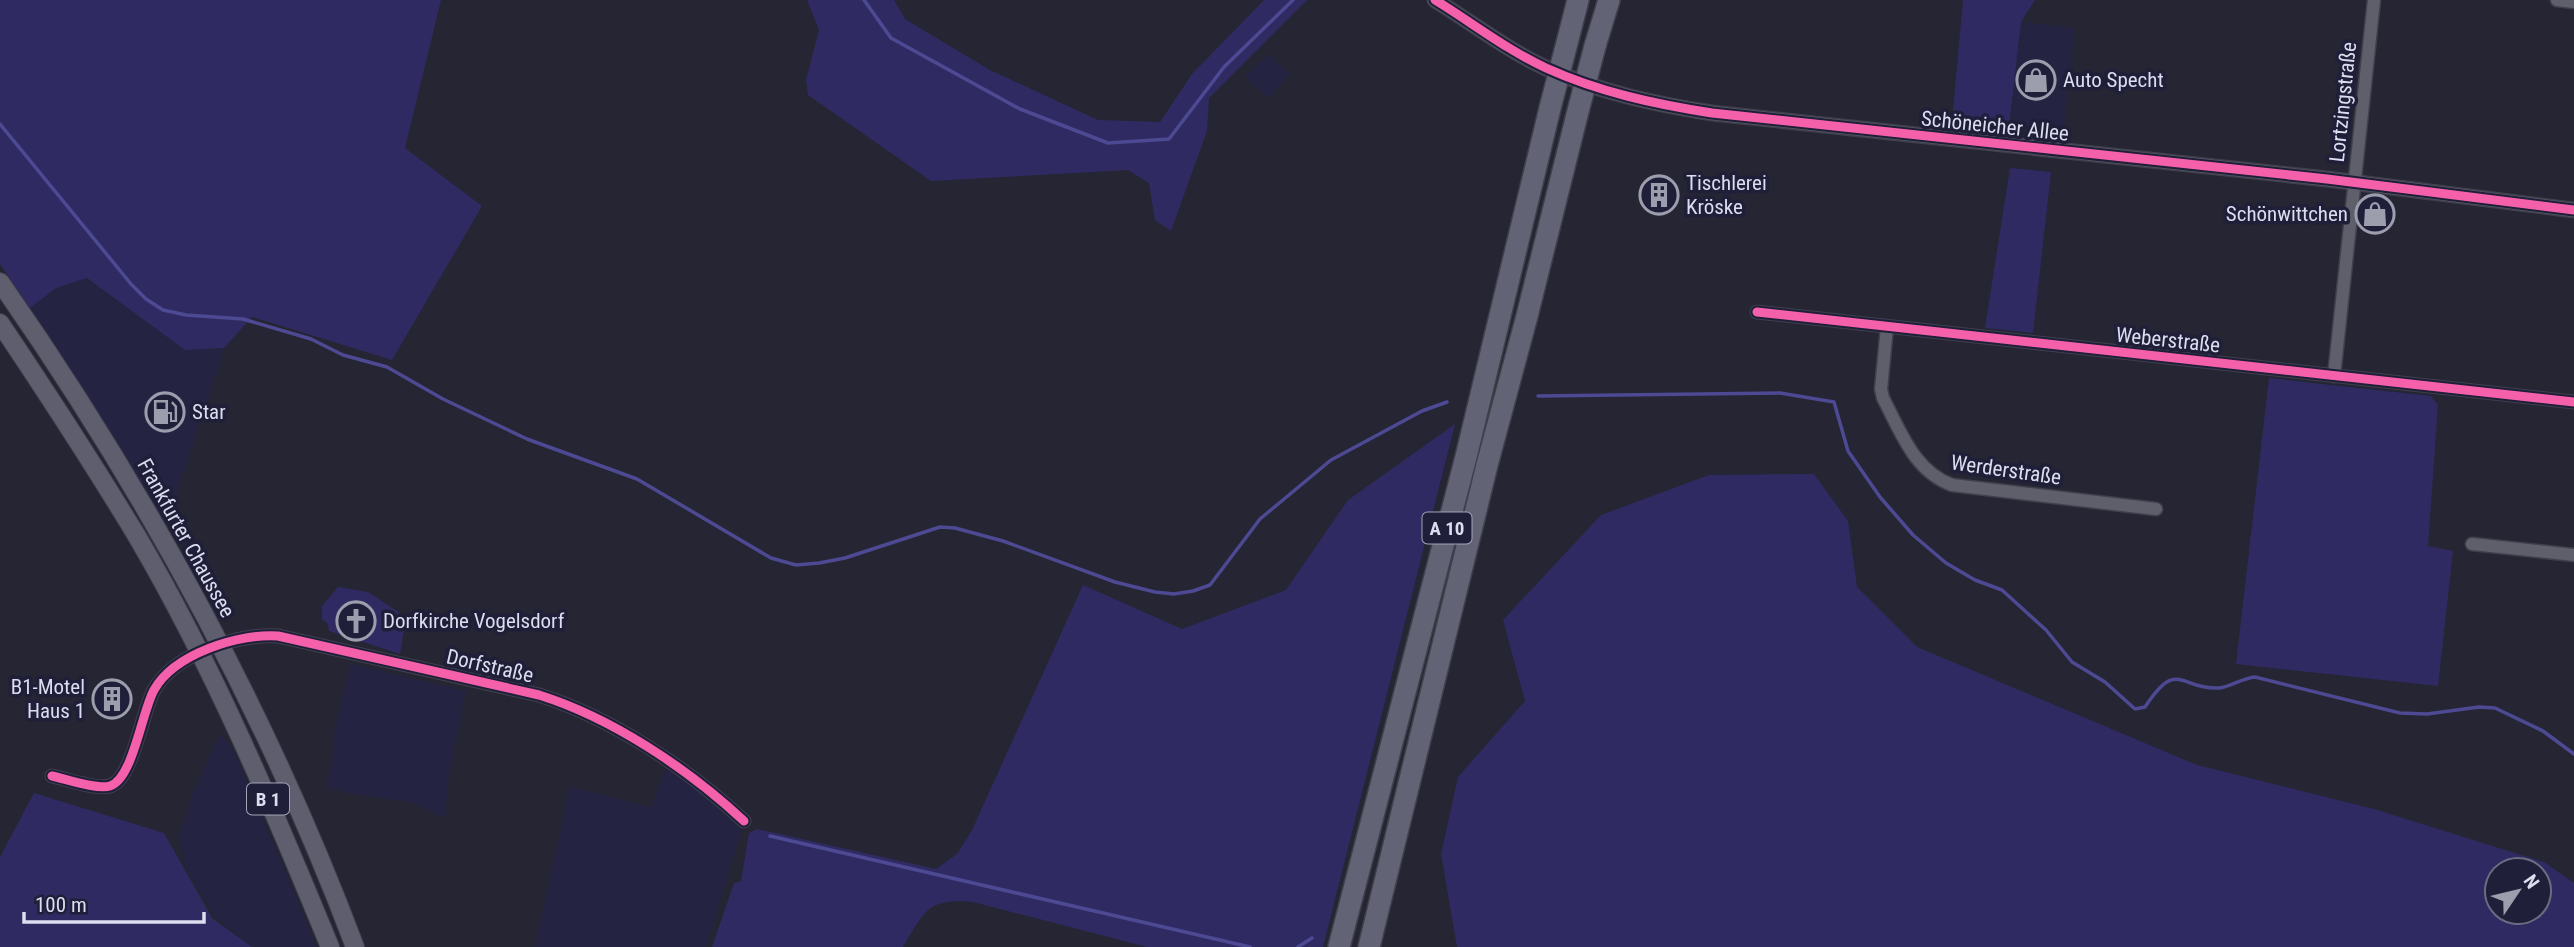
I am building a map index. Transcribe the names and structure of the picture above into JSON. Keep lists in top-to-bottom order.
{
  "streets": {
    "highway": ["A 10"],
    "main road": ["Frankfurter Chaussee", "B 1"],
    "street": [
      "Lortzingstraße",
      "Schöneicher Allee",
      "Weberstraße",
      "Werderstraße",
      "Dorfstraße"
    ]
  },
  "crossings": [
    ["Lortzingstraße", "Schöneicher Allee"],
    ["Lortzingstraße", "Weberstraße"],
    ["Weberstraße", "Werderstraße"],
    ["Frankfurter Chaussee", "Dorfstraße"]
  ],
  "places": {
    "shop": ["Auto Specht", "Schönwittchen"],
    "building": ["Tischlerei Kröske", "B1-Motel Haus 1"],
    "fuel station": ["Star"],
    "church": ["Dorfkirche Vogelsdorf"]
  },
  "scale_bar": "100 m",
  "north": "top right"
}
